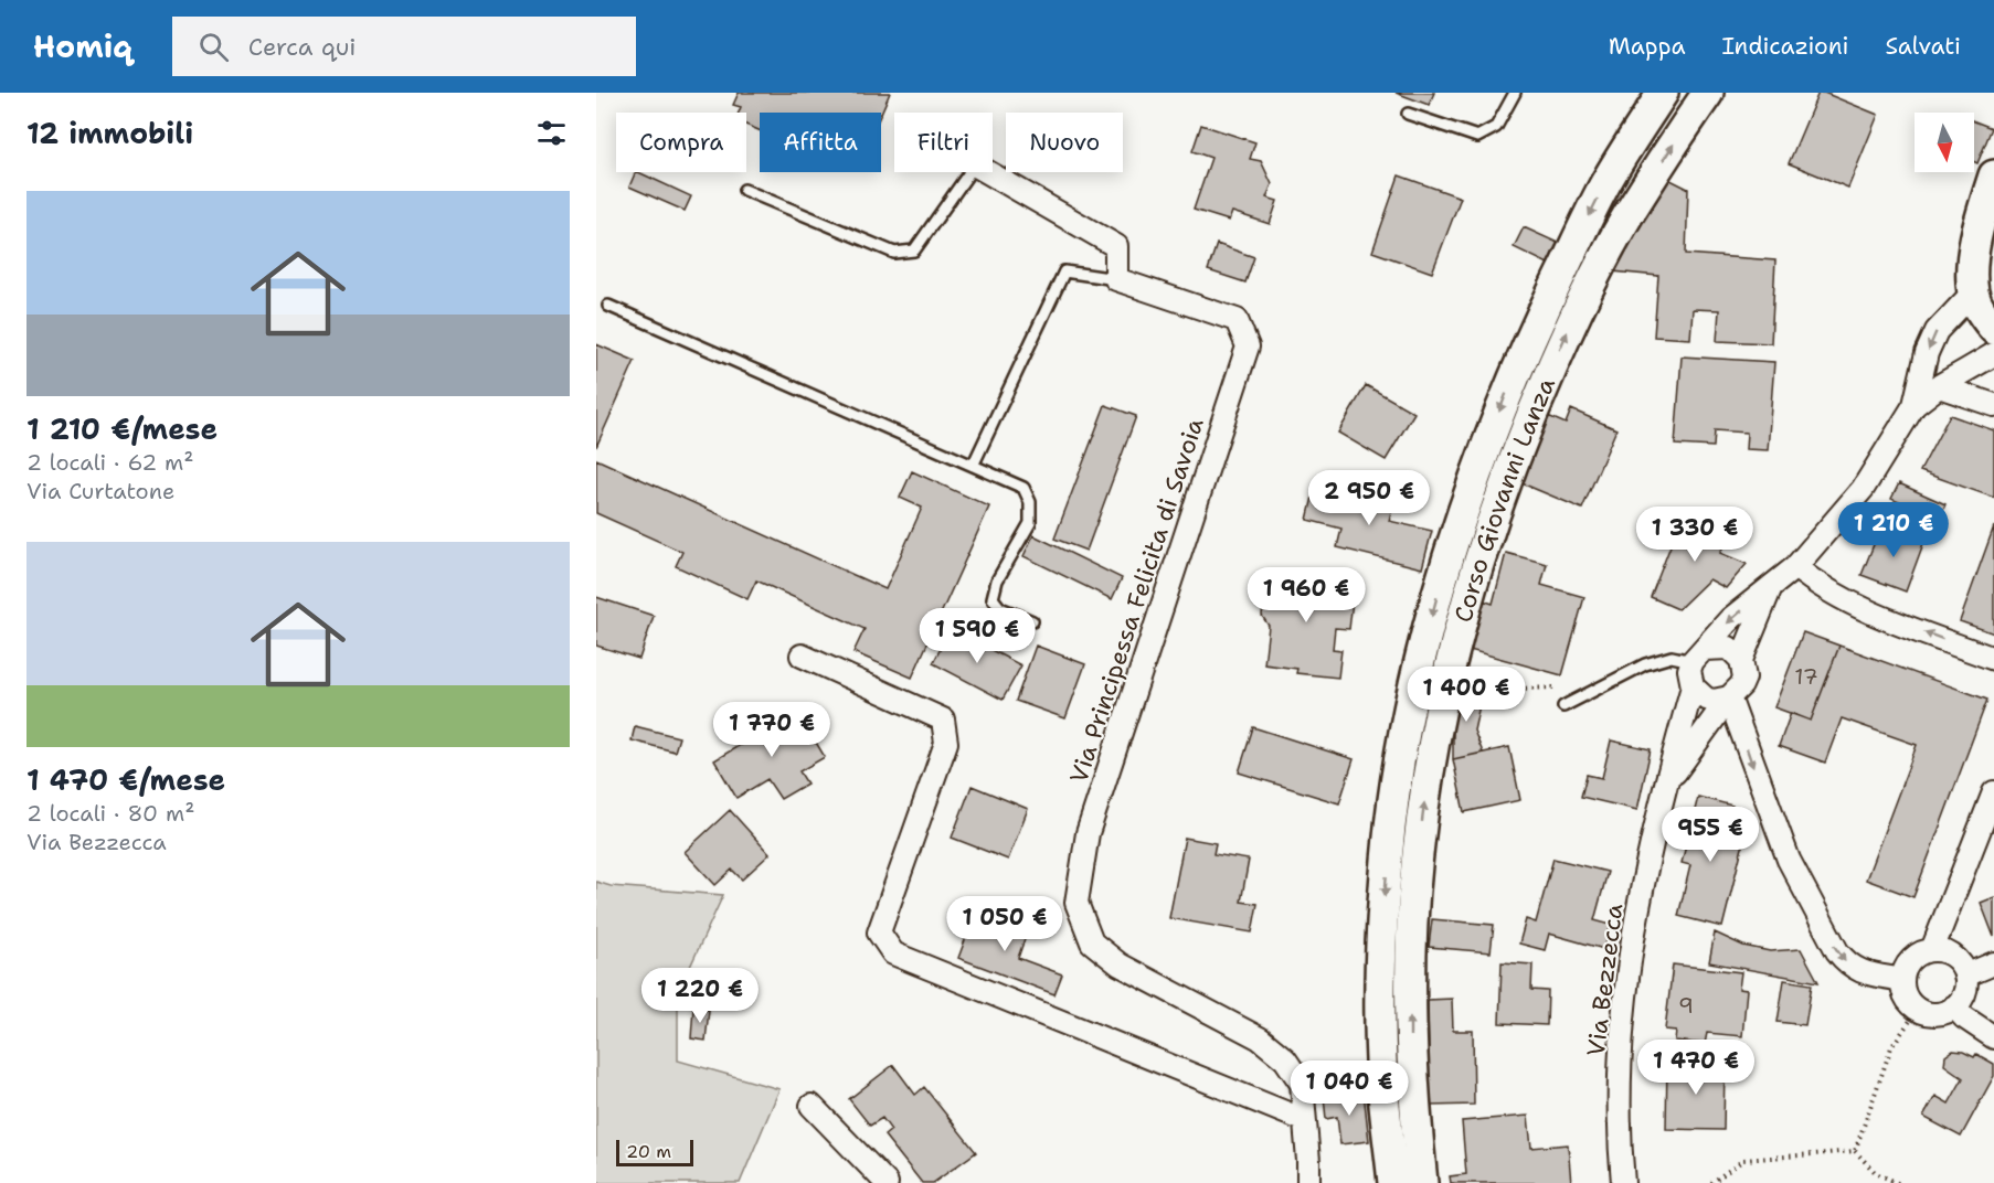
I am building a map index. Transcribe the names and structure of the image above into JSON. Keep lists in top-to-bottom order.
{
  "streets": {
    "street": ["Corso Giovanni Lanza", "Via Principessa Felicita di Savoia", "Via Bezzecca"]
  },
  "house_numbers": ["17", "9"],
  "scale_bar": "20 m",
  "north": "bottom",
  "page": {
    "header": "Homiq",
    "search": "Cerca qui",
    "nav": ["Mappa", "Indicazioni", "Salvati"],
    "heading": "12 immobili",
    "chip": [
      "Compra",
      "Affitta",
      "Filtri",
      "Nuovo"
    ],
    "list": [
      {
        "name": "1 210 €/mese",
        "note": "2 locali · 62 m² · Via Curtatone"
      },
      {
        "name": "1 470 €/mese",
        "note": "2 locali · 80 m² · Via Bezzecca"
      }
    ],
    "price": [
      "2 950 €",
      "1 210 €",
      "1 330 €",
      "1 960 €",
      "1 590 €",
      "1 400 €",
      "1 770 €",
      "955 €",
      "1 050 €",
      "1 220 €",
      "1 470 €",
      "1 040 €"
    ],
    "scale": "20 m"
  }
}
